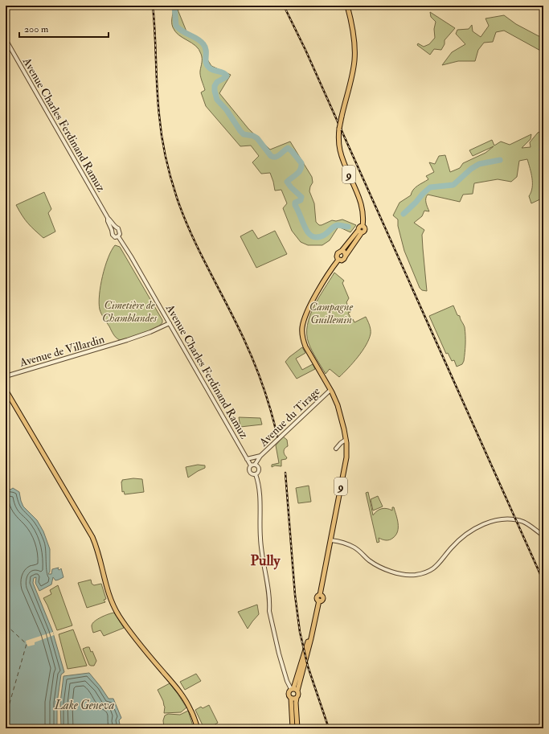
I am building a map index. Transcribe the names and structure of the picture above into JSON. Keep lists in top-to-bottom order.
{
  "streets": {
    "main road": ["9"],
    "street": ["Avenue Charles Ferdinand Ramuz", "Avenue de Villardin", "Avenue du Tirage"]
  },
  "crossings": [
    ["Avenue Charles Ferdinand Ramuz", "Avenue de Villardin"],
    ["Avenue Charles Ferdinand Ramuz", "Avenue du Tirage"],
    ["9", "Avenue du Tirage"]
  ],
  "districts": ["Pully"],
  "water": ["Lake Geneva"],
  "parks": ["Cimetière de Chamblandes", "Campagne Guillemin"],
  "scale_bar": "200 m"
}
